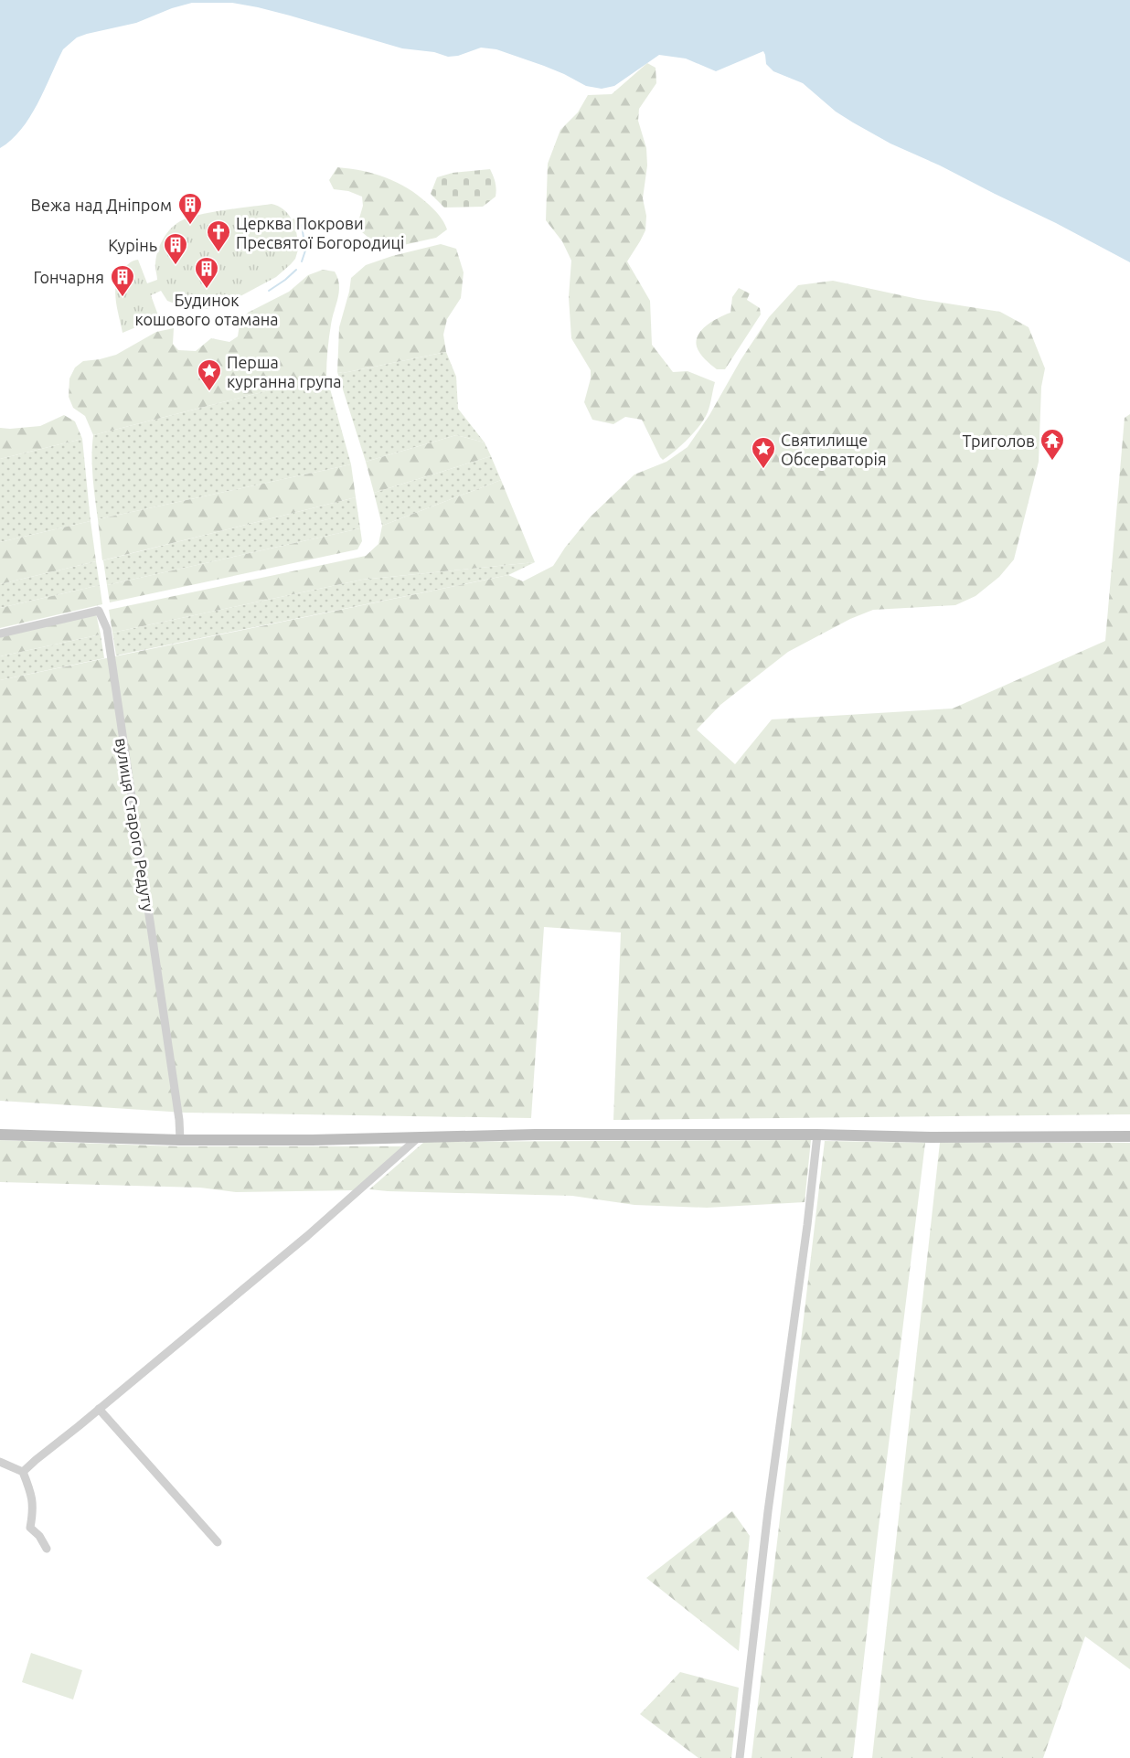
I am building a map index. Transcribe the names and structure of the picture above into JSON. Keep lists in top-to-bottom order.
{
  "streets": {
    "street": ["вулиця Старого Редуту"]
  },
  "places": {
    "building": [
      "Вежа над Дніпром",
      "Курінь",
      "Будинок кошового отамана",
      "Гончарня"
    ],
    "church": ["Церква Покрови Пресвятої Богородиці"],
    "place": ["Перша курганна група", "Святилище Обсерваторія"],
    "temple": ["Триголов"]
  }
}
